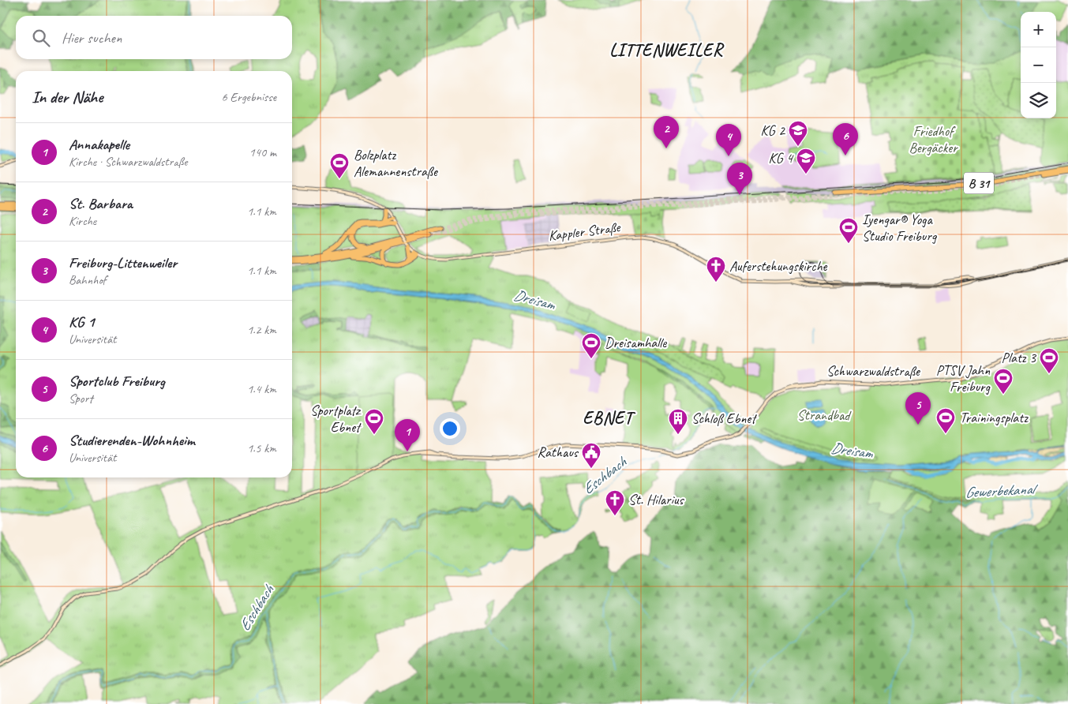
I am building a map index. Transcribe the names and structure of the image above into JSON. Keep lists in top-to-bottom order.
{
  "streets": {
    "highway": ["B 31"],
    "main road": ["Kappler Straße", "Schwarzwaldstraße"]
  },
  "districts": ["LITTENWEILER", "EBNET"],
  "water": ["Dreisam", "Eschbach", "Gewerbekanal"],
  "parks": ["Friedhof Bergäcker", "Strandbad"],
  "places": {
    "school or university": ["KG 2", "KG 4"],
    "sports": [
      "Bolzplatz Alemannenstraße",
      "Iyengar® Yoga Studio Freiburg",
      "Dreisamhalle",
      "Platz 3",
      "PTSV Jahn Freiburg",
      "Trainingsplatz",
      "Sportplatz Ebnet"
    ],
    "church": ["Auferstehungskirche", "St. Hilarius"],
    "building": ["Schloß Ebnet"],
    "public building": ["Rathaus"]
  },
  "page": {
    "map_buttons": ["+", "−"],
    "search": "Hier suchen",
    "heading": ["In der Nähe", "6 Ergebnisse"],
    "pins": [
      "2",
      "6",
      "4",
      "3",
      "5",
      "1"
    ],
    "list": [
      {
        "mark": "1",
        "name": "Annakapelle",
        "note": "Kirche · Schwarzwaldstraße",
        "value": "140 m"
      },
      {
        "mark": "2",
        "name": "St. Barbara",
        "note": "Kirche",
        "value": "1.1 km"
      },
      {
        "mark": "3",
        "name": "Freiburg-Littenweiler",
        "note": "Bahnhof",
        "value": "1.1 km"
      },
      {
        "mark": "4",
        "name": "KG 1",
        "note": "Universität",
        "value": "1.2 km"
      },
      {
        "mark": "5",
        "name": "Sportclub Freiburg",
        "note": "Sport",
        "value": "1.4 km"
      },
      {
        "mark": "6",
        "name": "Studierenden-Wohnheim",
        "note": "Universität",
        "value": "1.5 km"
      }
    ]
  }
}
